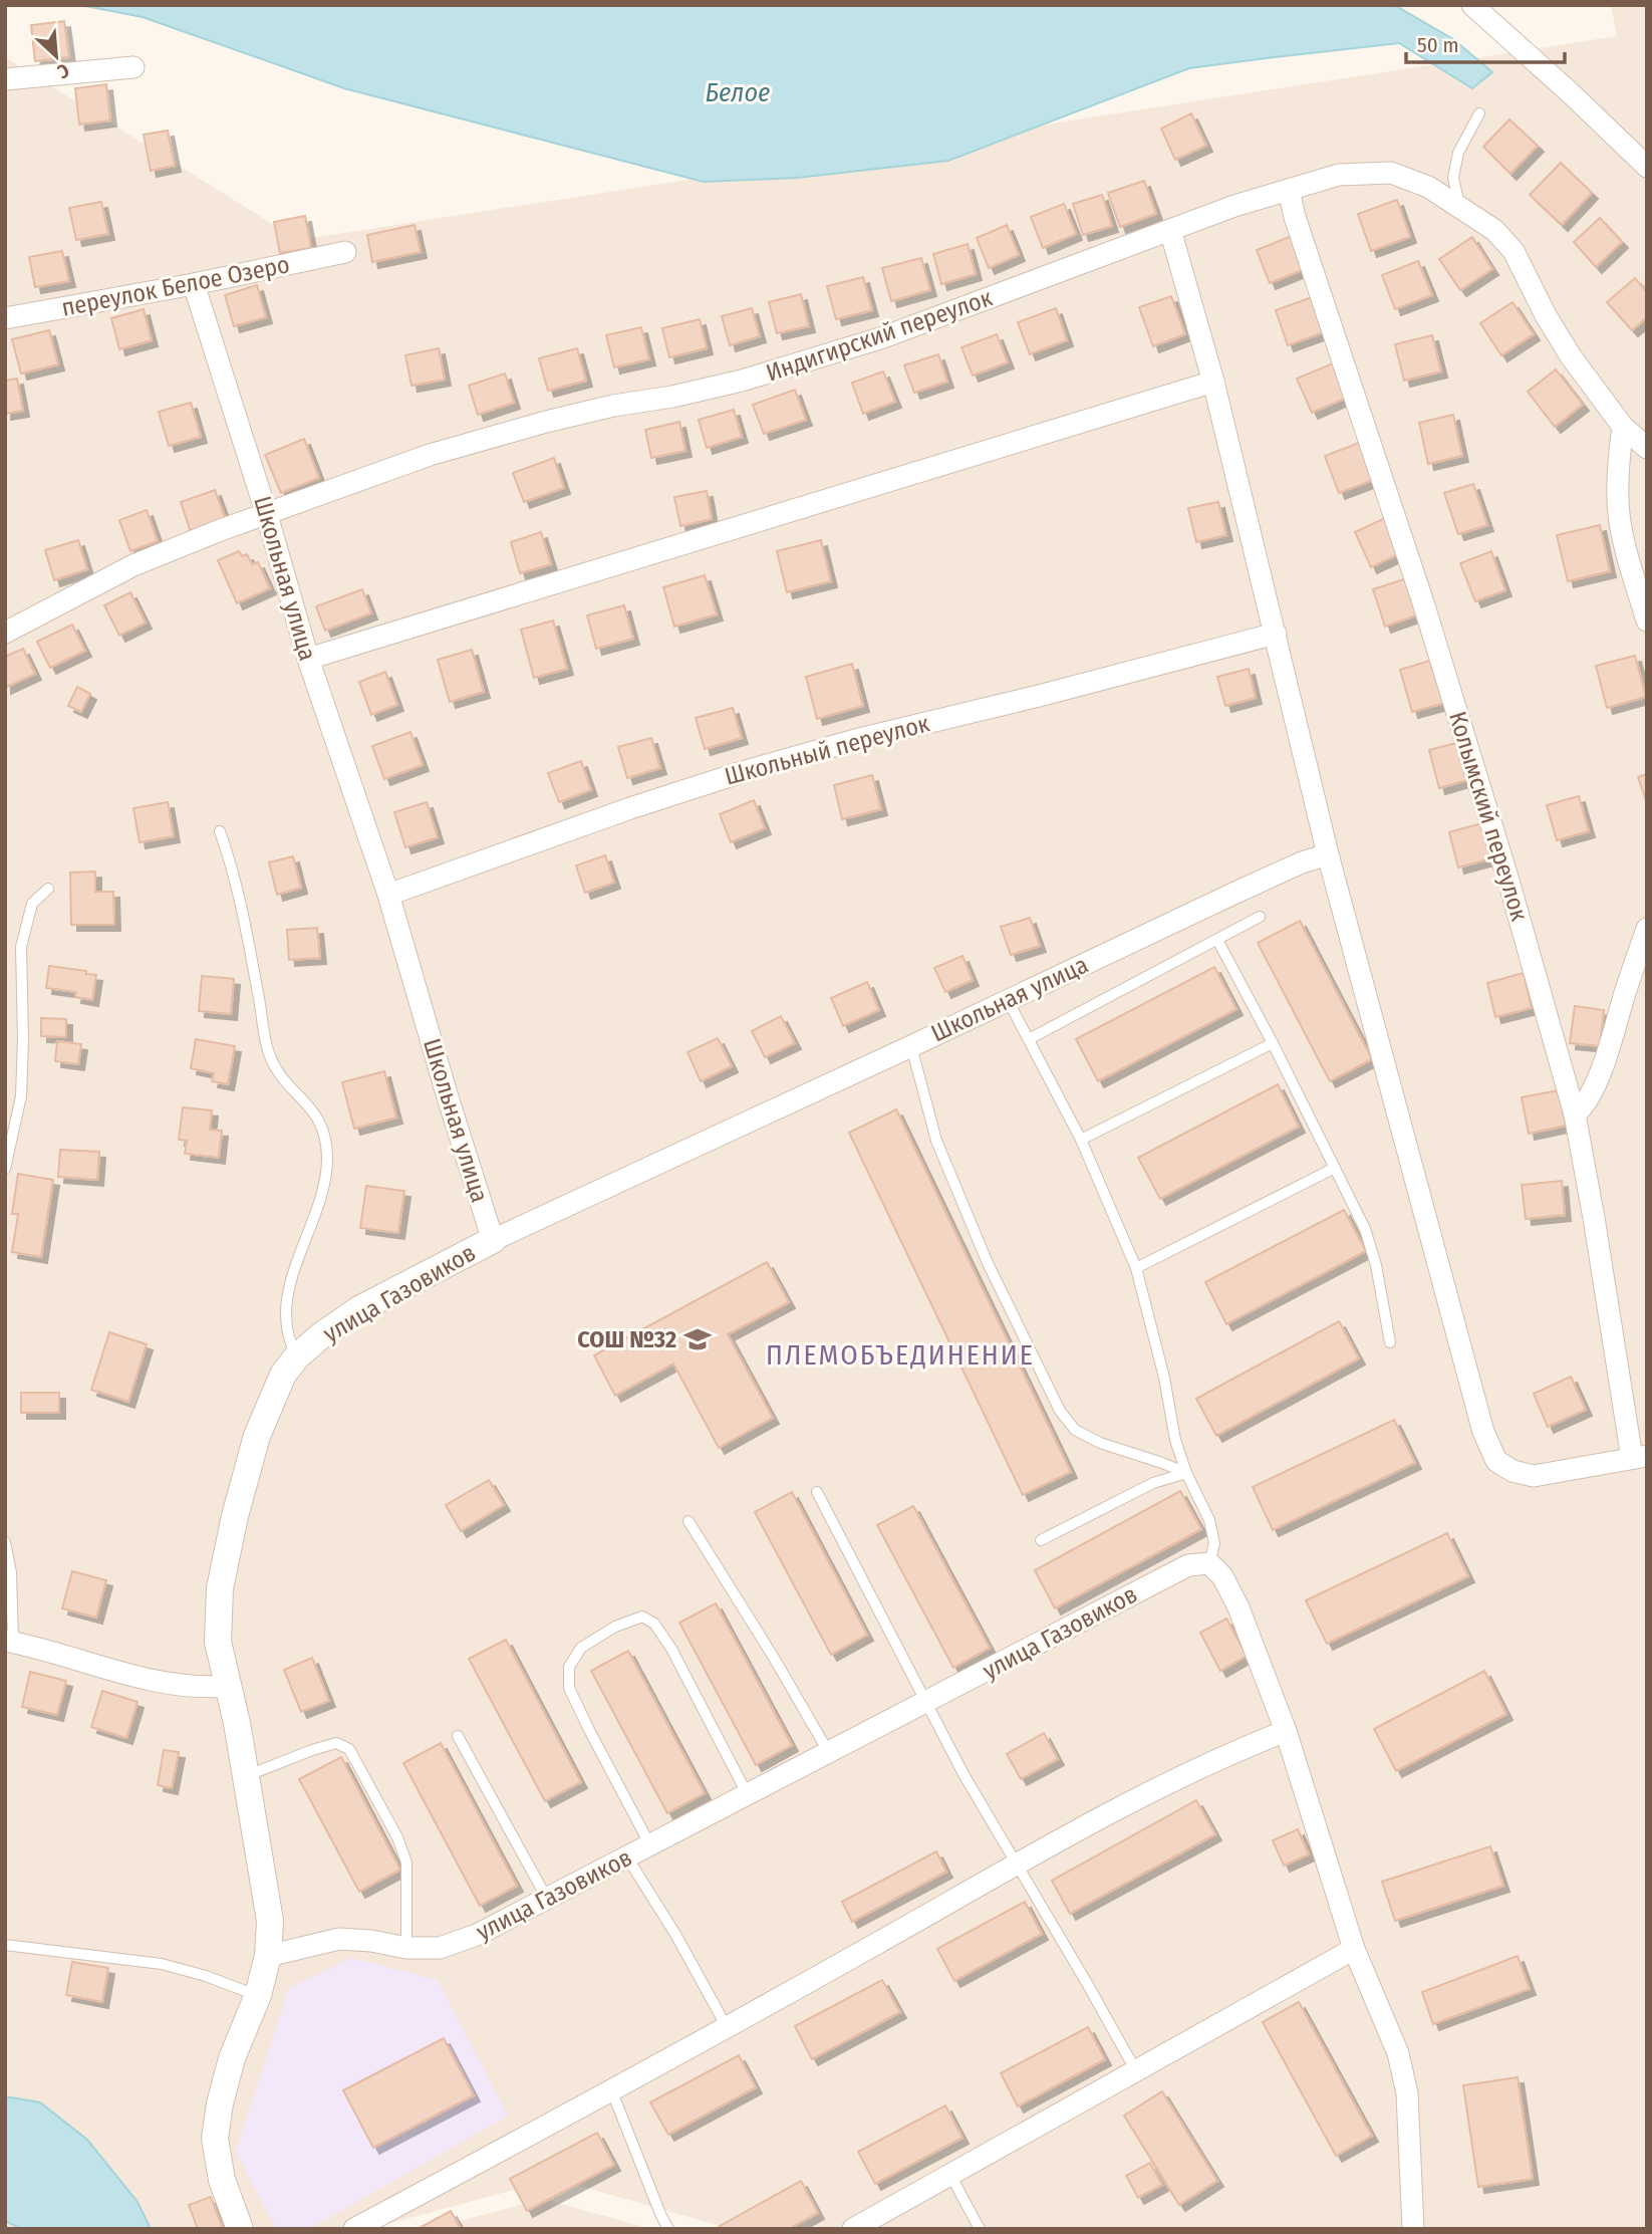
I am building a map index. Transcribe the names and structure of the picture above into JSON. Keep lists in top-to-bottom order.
{
  "streets": {
    "street": [
      "переулок Белое Озеро",
      "Индигирский переулок",
      "Школьная улица",
      "Школьный переулок",
      "Колымский переулок",
      "улица Газовиков"
    ]
  },
  "crossings": [
    ["переулок Белое Озеро", "Школьная улица"],
    ["Индигирский переулок", "Школьная улица"],
    ["Индигирский переулок", "Колымский переулок"],
    ["Школьная улица", "Школьный переулок"],
    ["Школьная улица", "улица Газовиков"]
  ],
  "districts": ["ПЛЕМОБЪЕДИНЕНИЕ"],
  "water": ["Белое"],
  "places": {
    "school or university": ["СОШ №32"]
  },
  "scale_bar": "50 m",
  "north": "bottom right"
}
